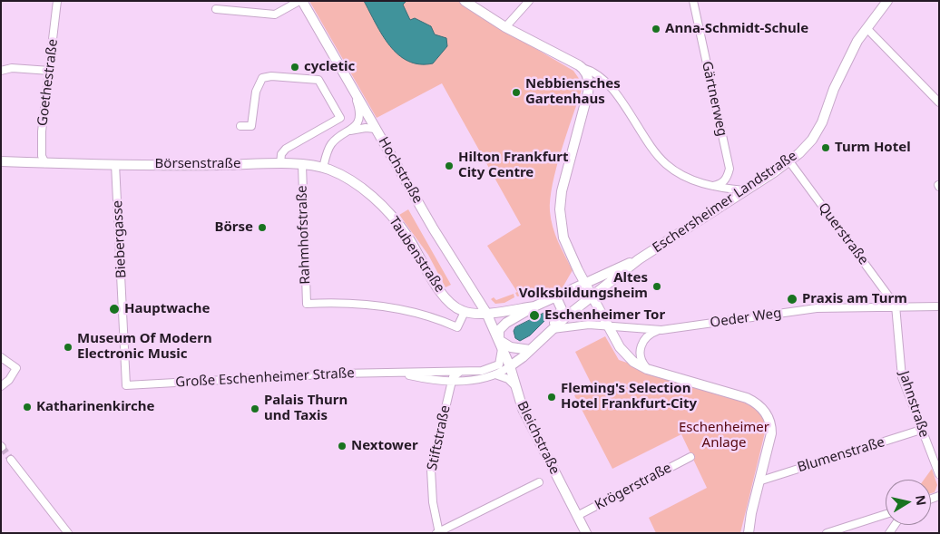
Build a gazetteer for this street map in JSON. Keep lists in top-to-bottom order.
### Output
{
  "streets": {
    "main road": [
      "Börsenstraße",
      "Hochstraße",
      "Eschersheimer Landstraße",
      "Taubenstraße",
      "Große Eschenheimer Straße",
      "Bleichstraße"
    ],
    "street": [
      "Goethestraße",
      "Gärtnerweg",
      "Querstraße",
      "Rahmhofstraße",
      "Biebergasse",
      "Oeder Weg",
      "Jahnstraße",
      "Stiftstraße",
      "Blumenstraße",
      "Krögerstraße"
    ]
  },
  "crossings": [
    ["Goethestraße", "Börsenstraße"],
    ["Börsenstraße", "Rahmhofstraße"],
    ["Börsenstraße", "Biebergasse"],
    ["Börsenstraße", "Taubenstraße"],
    ["Hochstraße", "Große Eschenheimer Straße"],
    ["Hochstraße", "Bleichstraße"],
    ["Eschersheimer Landstraße", "Querstraße"],
    ["Querstraße", "Oeder Weg"],
    ["Querstraße", "Jahnstraße"],
    ["Rahmhofstraße", "Taubenstraße"],
    ["Biebergasse", "Große Eschenheimer Straße"],
    ["Oeder Weg", "Jahnstraße"],
    ["Große Eschenheimer Straße", "Stiftstraße"],
    ["Große Eschenheimer Straße", "Bleichstraße"],
    ["Jahnstraße", "Blumenstraße"],
    ["Bleichstraße", "Krögerstraße"]
  ],
  "parks": ["Eschenheimer Anlage"],
  "places": [
    "Anna-Schmidt-Schule",
    "cycletic",
    "Nebbiensches Gartenhaus",
    "Turm Hotel",
    "Hilton Frankfurt City Centre",
    "Börse",
    "Altes Volksbildungsheim",
    "Praxis am Turm",
    "Hauptwache",
    "Eschenheimer Tor",
    "Museum Of Modern Electronic Music",
    "Fleming's Selection Hotel Frankfurt-City",
    "Katharinenkirche",
    "Palais Thurn und Taxis",
    "Nextower"
  ],
  "north": "right"
}
